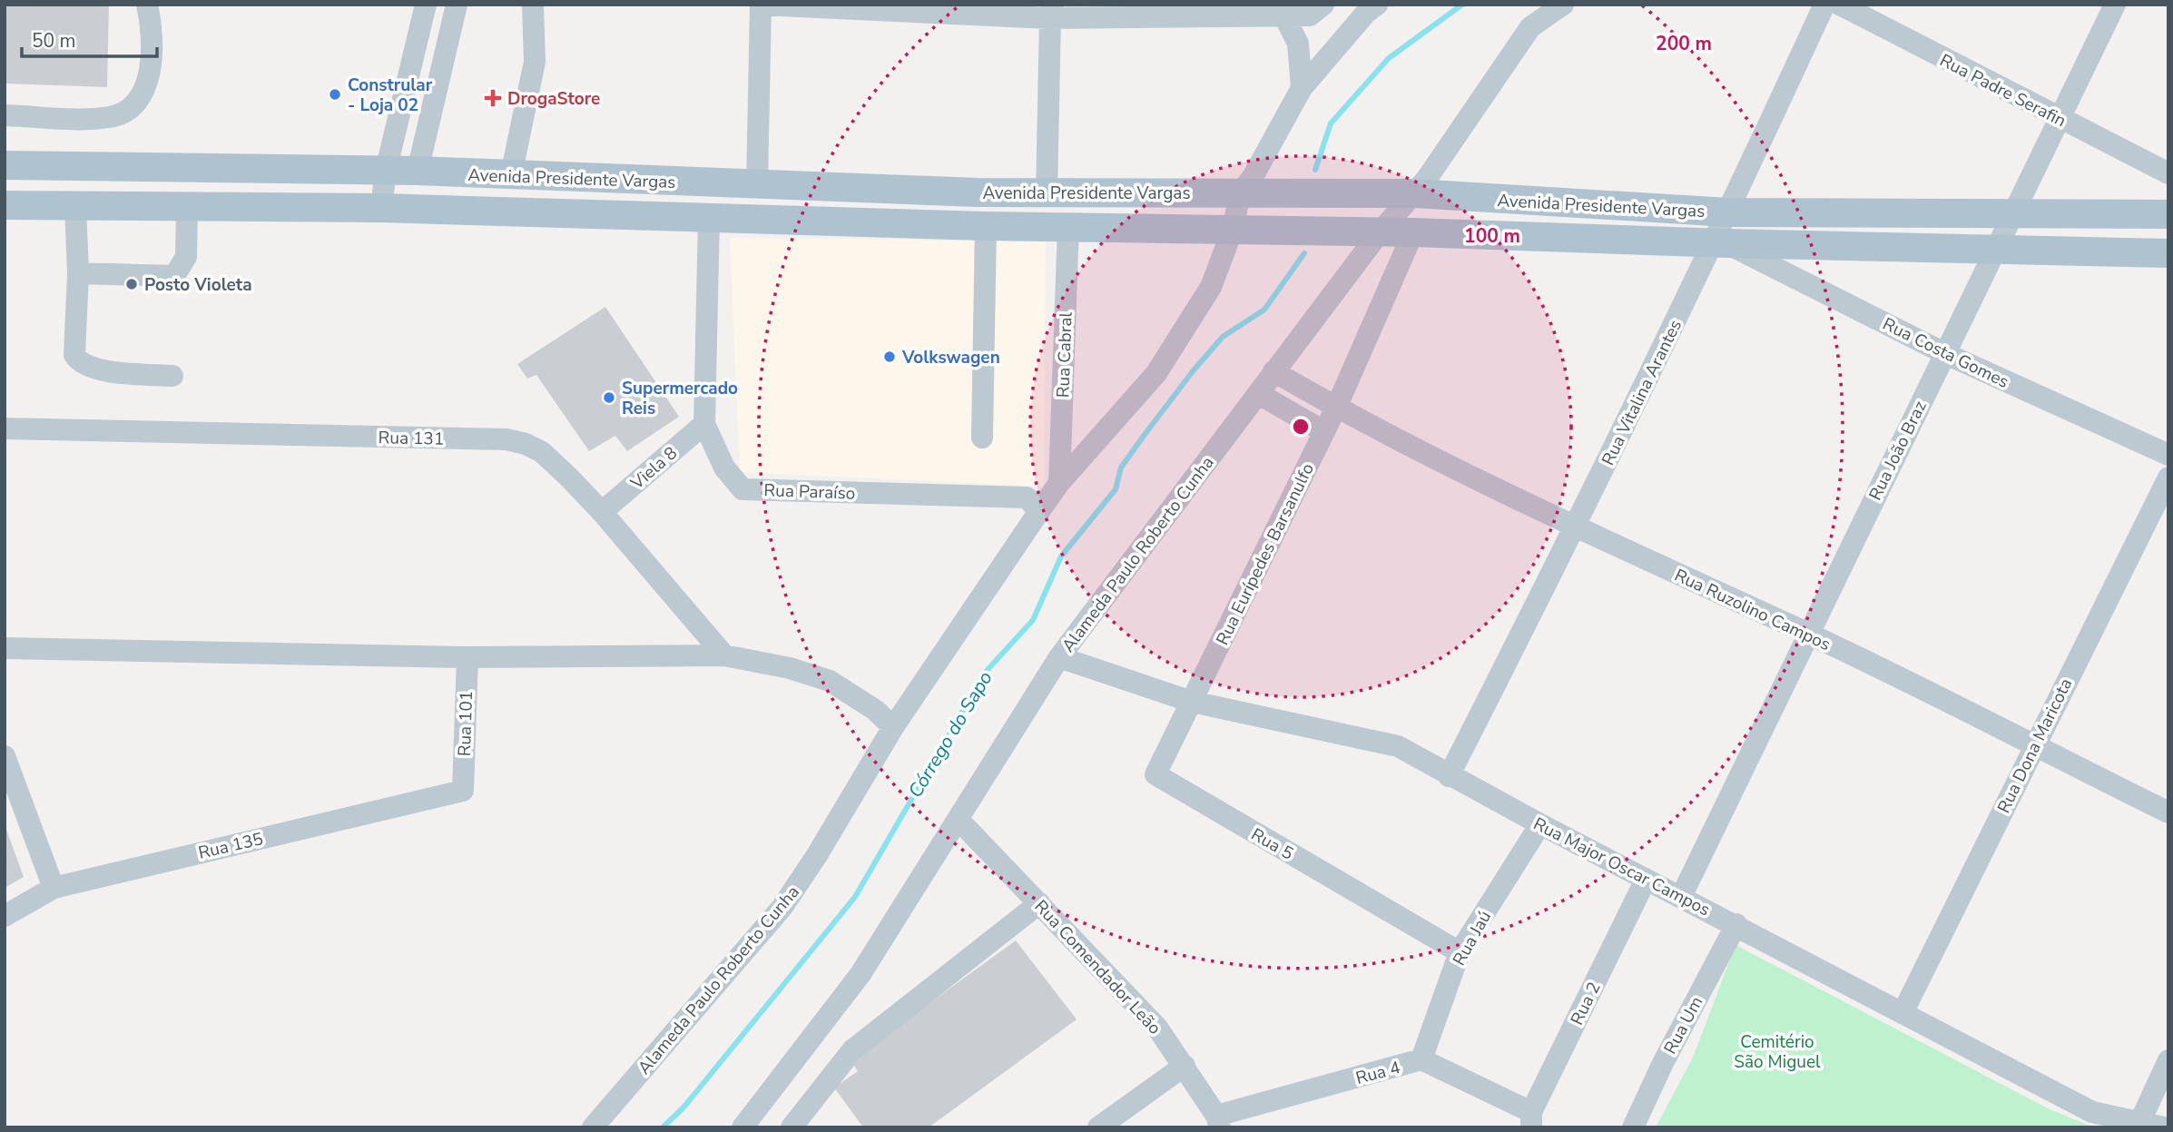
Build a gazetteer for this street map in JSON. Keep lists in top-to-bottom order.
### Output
{
  "streets": {
    "main road": ["Avenida Presidente Vargas"],
    "street": [
      "Rua Padre Serafin",
      "Rua Costa Gomes",
      "Rua Cabral",
      "Rua Vitalina Arantes",
      "Rua 131",
      "Rua João Braz",
      "Viela 8",
      "Rua Paraíso",
      "Alameda Paulo Roberto Cunha",
      "Rua Eurípedes Barsanulfo",
      "Rua Ruzolino Campos",
      "Rua 101",
      "Rua Dona Maricota",
      "Rua 5",
      "Rua 135",
      "Rua Major Oscar Campos",
      "Rua Jaú",
      "Rua Comendador Leão",
      "Rua 2",
      "Rua Um",
      "Rua 4"
    ]
  },
  "crossings": [
    ["Rua Padre Serafin", "Rua João Braz"],
    ["Avenida Presidente Vargas", "Rua Costa Gomes"],
    ["Avenida Presidente Vargas", "Rua Cabral"],
    ["Avenida Presidente Vargas", "Rua Vitalina Arantes"],
    ["Avenida Presidente Vargas", "Rua João Braz"],
    ["Avenida Presidente Vargas", "Rua Paraíso"],
    ["Avenida Presidente Vargas", "Alameda Paulo Roberto Cunha"],
    ["Avenida Presidente Vargas", "Rua Eurípedes Barsanulfo"],
    ["Rua Costa Gomes", "Rua Vitalina Arantes"],
    ["Rua Costa Gomes", "Rua João Braz"],
    ["Rua Cabral", "Alameda Paulo Roberto Cunha"],
    ["Rua Vitalina Arantes", "Rua Ruzolino Campos"],
    ["Rua Vitalina Arantes", "Rua Major Oscar Campos"],
    ["Rua 131", "Viela 8"],
    ["Rua João Braz", "Rua Ruzolino Campos"],
    ["Rua João Braz", "Rua Major Oscar Campos"],
    ["Viela 8", "Rua Paraíso"],
    ["Rua Paraíso", "Alameda Paulo Roberto Cunha"],
    ["Alameda Paulo Roberto Cunha", "Rua Ruzolino Campos"],
    ["Alameda Paulo Roberto Cunha", "Rua Major Oscar Campos"],
    ["Alameda Paulo Roberto Cunha", "Rua Comendador Leão"],
    ["Rua Eurípedes Barsanulfo", "Rua Ruzolino Campos"],
    ["Rua Eurípedes Barsanulfo", "Rua 5"],
    ["Rua Eurípedes Barsanulfo", "Rua Major Oscar Campos"],
    ["Rua Ruzolino Campos", "Rua Dona Maricota"],
    ["Rua 101", "Rua 135"],
    ["Rua Dona Maricota", "Rua Major Oscar Campos"],
    ["Rua 5", "Rua Major Oscar Campos"],
    ["Rua 5", "Rua Jaú"],
    ["Rua Major Oscar Campos", "Rua Jaú"],
    ["Rua Major Oscar Campos", "Rua 2"],
    ["Rua Major Oscar Campos", "Rua Um"],
    ["Rua Jaú", "Rua 4"],
    ["Rua Comendador Leão", "Rua 4"],
    ["Rua 2", "Rua 4"]
  ],
  "water": ["Córrego do Sapo"],
  "parks": ["Cemitério São Miguel"],
  "places": {
    "other": [
      "Constrular - Loja 02",
      "Posto Violeta",
      "Volkswagen",
      "Supermercado Reis"
    ],
    "health": ["DrogaStore"]
  },
  "scale_bar": "50 m",
  "rings": ["200 m", "100 m"]
}
